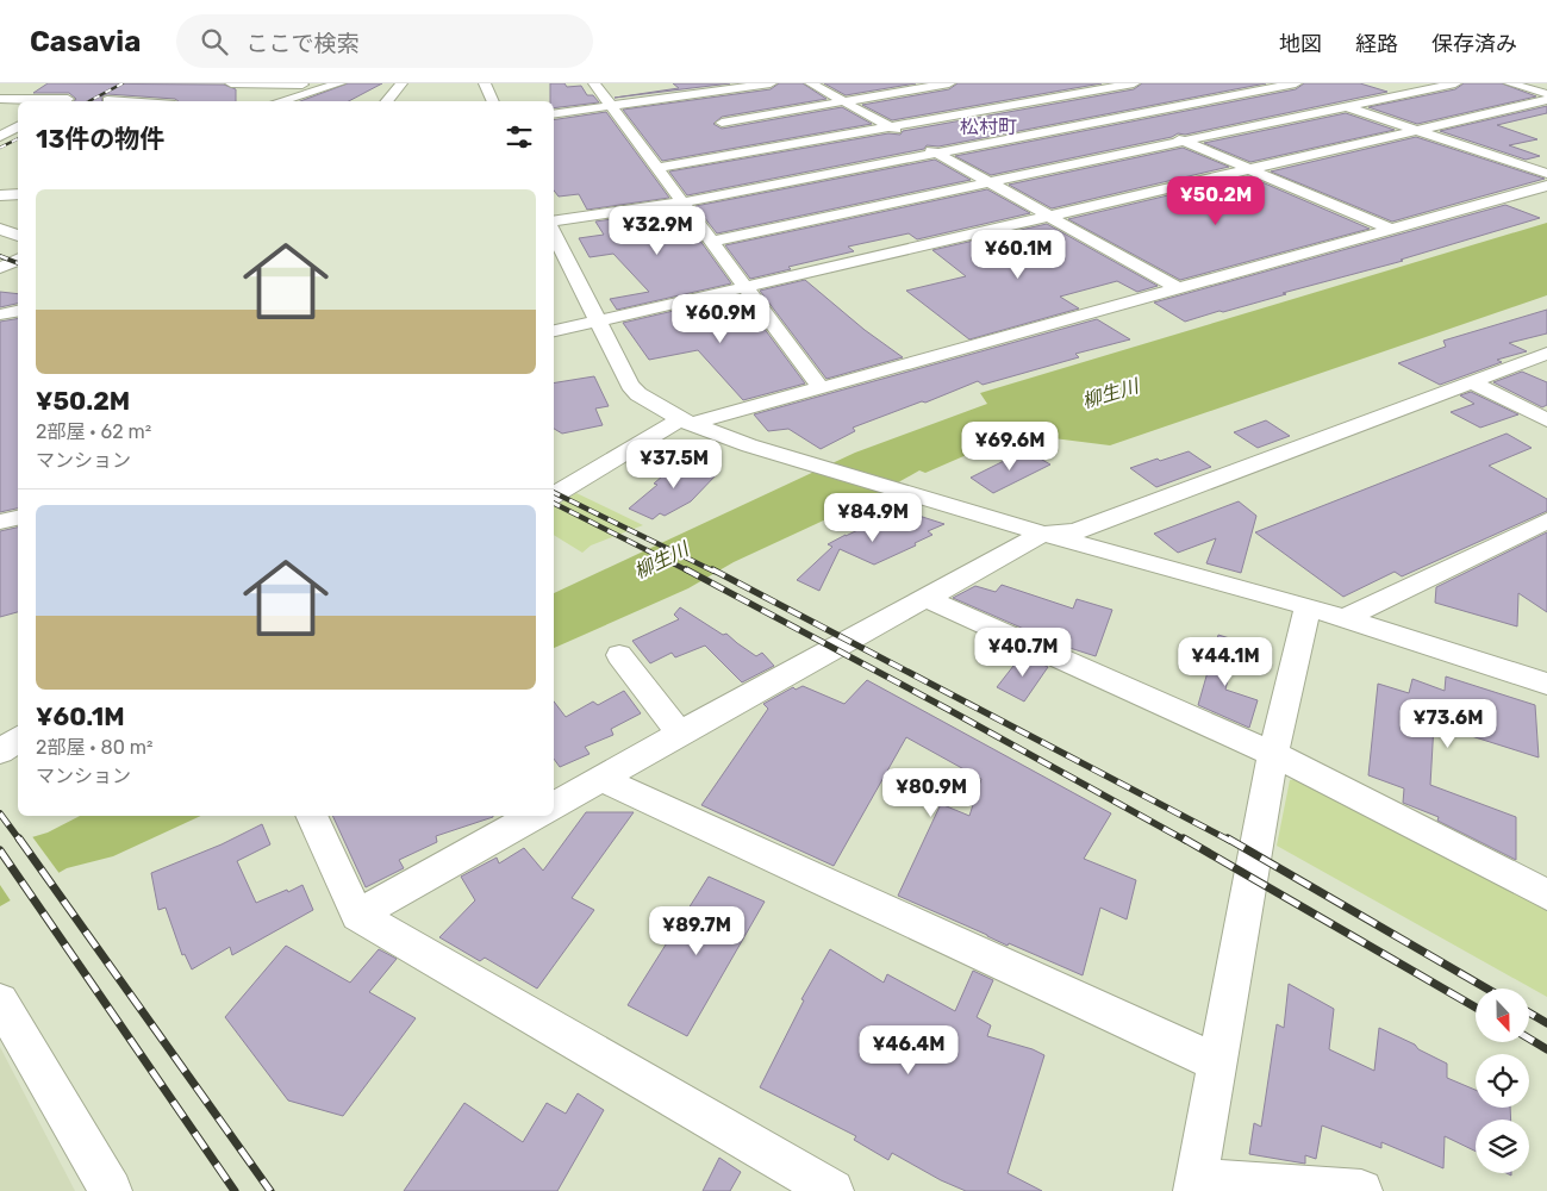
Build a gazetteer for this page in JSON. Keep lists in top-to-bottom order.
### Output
{
  "districts": ["松村町"],
  "water": ["柳生川"],
  "north": "bottom",
  "page": {
    "header": "Casavia",
    "search": "ここで検索",
    "nav": ["地図", "経路", "保存済み"],
    "heading": "13件の物件",
    "list": [
      {
        "name": "¥50.2M",
        "note": "2部屋 · 62 m² · マンション"
      },
      {
        "name": "¥60.1M",
        "note": "2部屋 · 80 m² · マンション"
      }
    ],
    "price": [
      "¥50.2M",
      "¥32.9M",
      "¥60.1M",
      "¥60.9M",
      "¥69.6M",
      "¥37.5M",
      "¥84.9M",
      "¥40.7M",
      "¥44.1M",
      "¥73.6M",
      "¥80.9M",
      "¥89.7M",
      "¥46.4M"
    ]
  }
}
